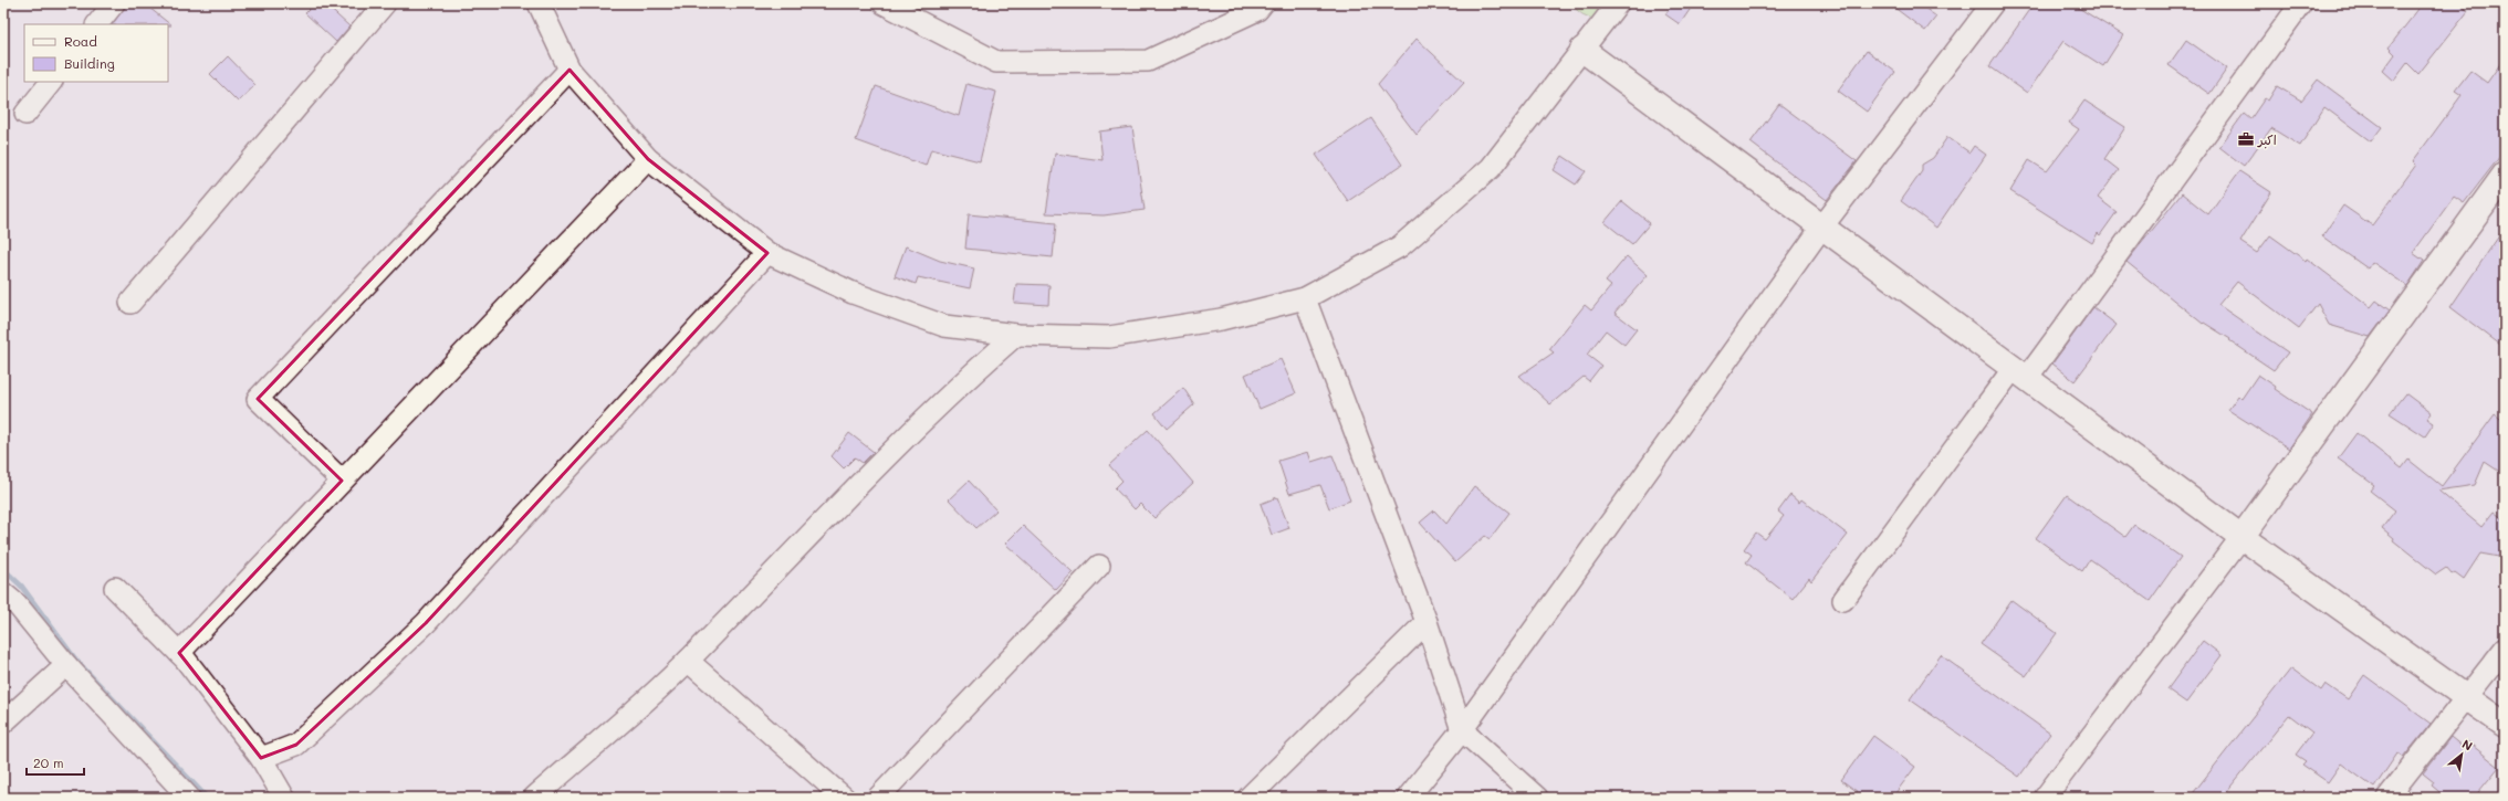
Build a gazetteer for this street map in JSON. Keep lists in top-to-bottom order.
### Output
{
  "places": {
    "office": ["اکبر"]
  },
  "legend": ["Road", "Building"],
  "scale_bar": "20 m",
  "north": "top right"
}
